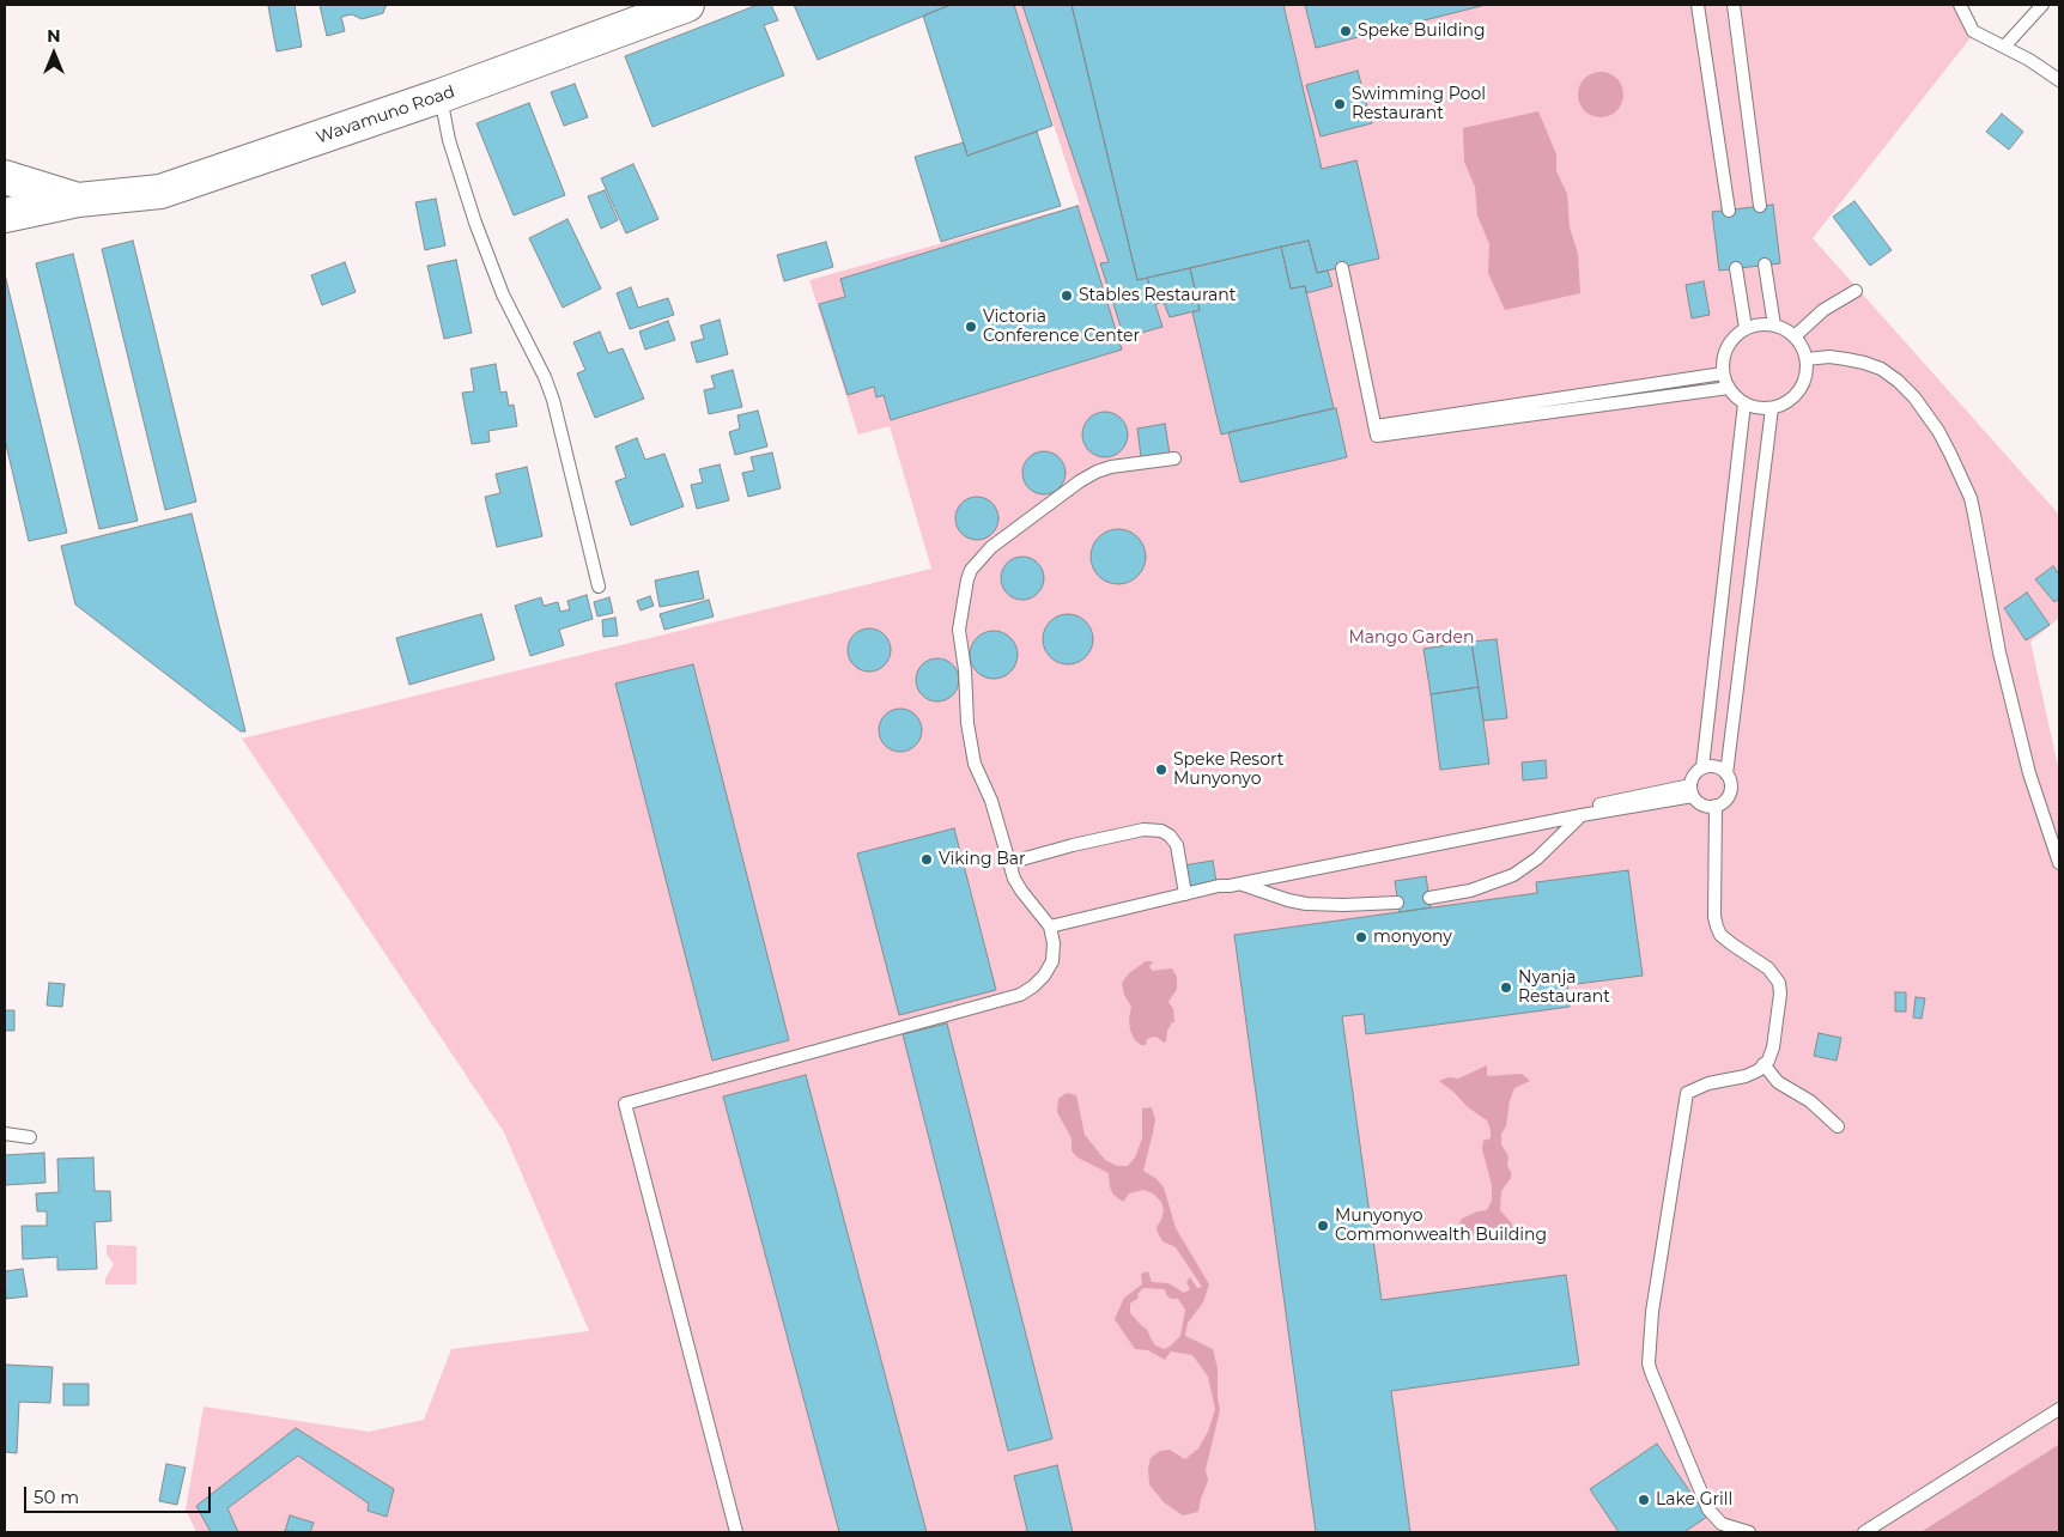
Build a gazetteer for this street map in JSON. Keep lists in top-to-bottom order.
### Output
{
  "streets": {
    "main road": ["Wavamuno Road"]
  },
  "parks": ["Mango Garden"],
  "places": [
    "Speke Building",
    "Swimming Pool Restaurant",
    "Stables Restaurant",
    "Victoria Conference Center",
    "Speke Resort Munyonyo",
    "Viking Bar",
    "monyony",
    "Nyanja Restaurant",
    "Munyonyo Commonwealth Building",
    "Lake Grill"
  ],
  "scale_bar": "50 m",
  "north": "top"
}
